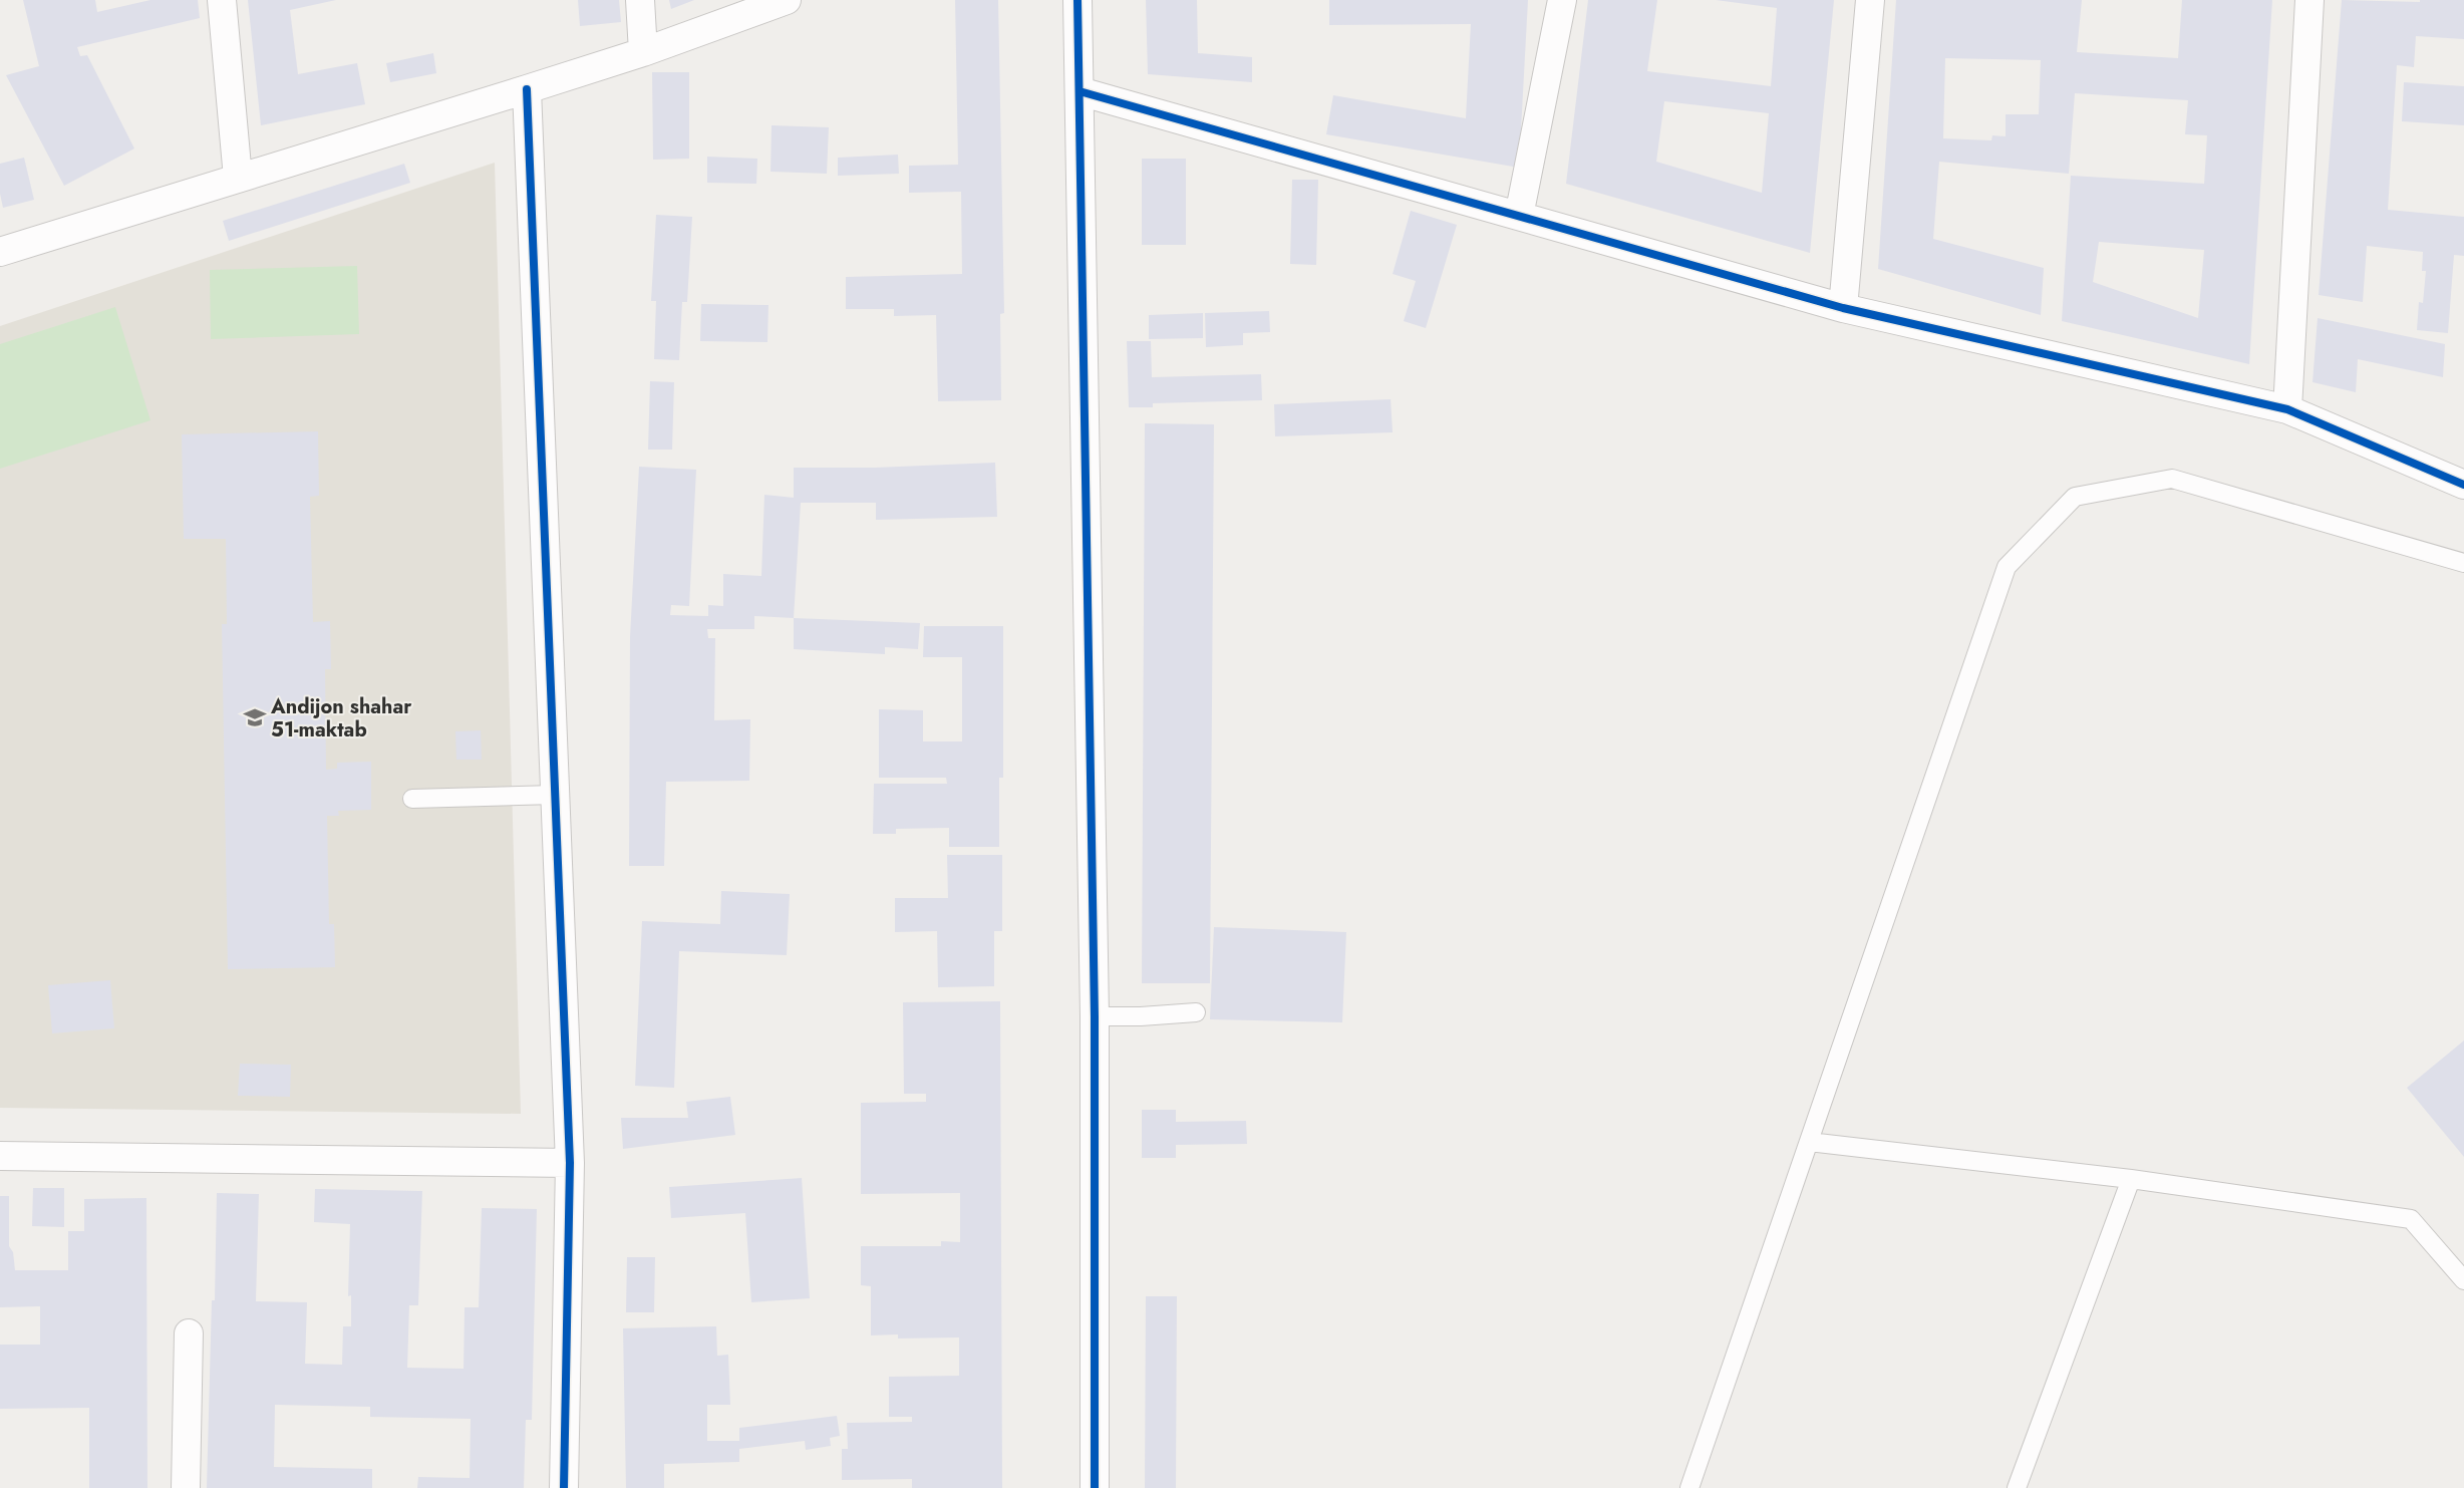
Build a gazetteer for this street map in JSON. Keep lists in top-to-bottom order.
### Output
{
  "places": {
    "school or university": ["Andijon shahar 51-maktab"]
  }
}
